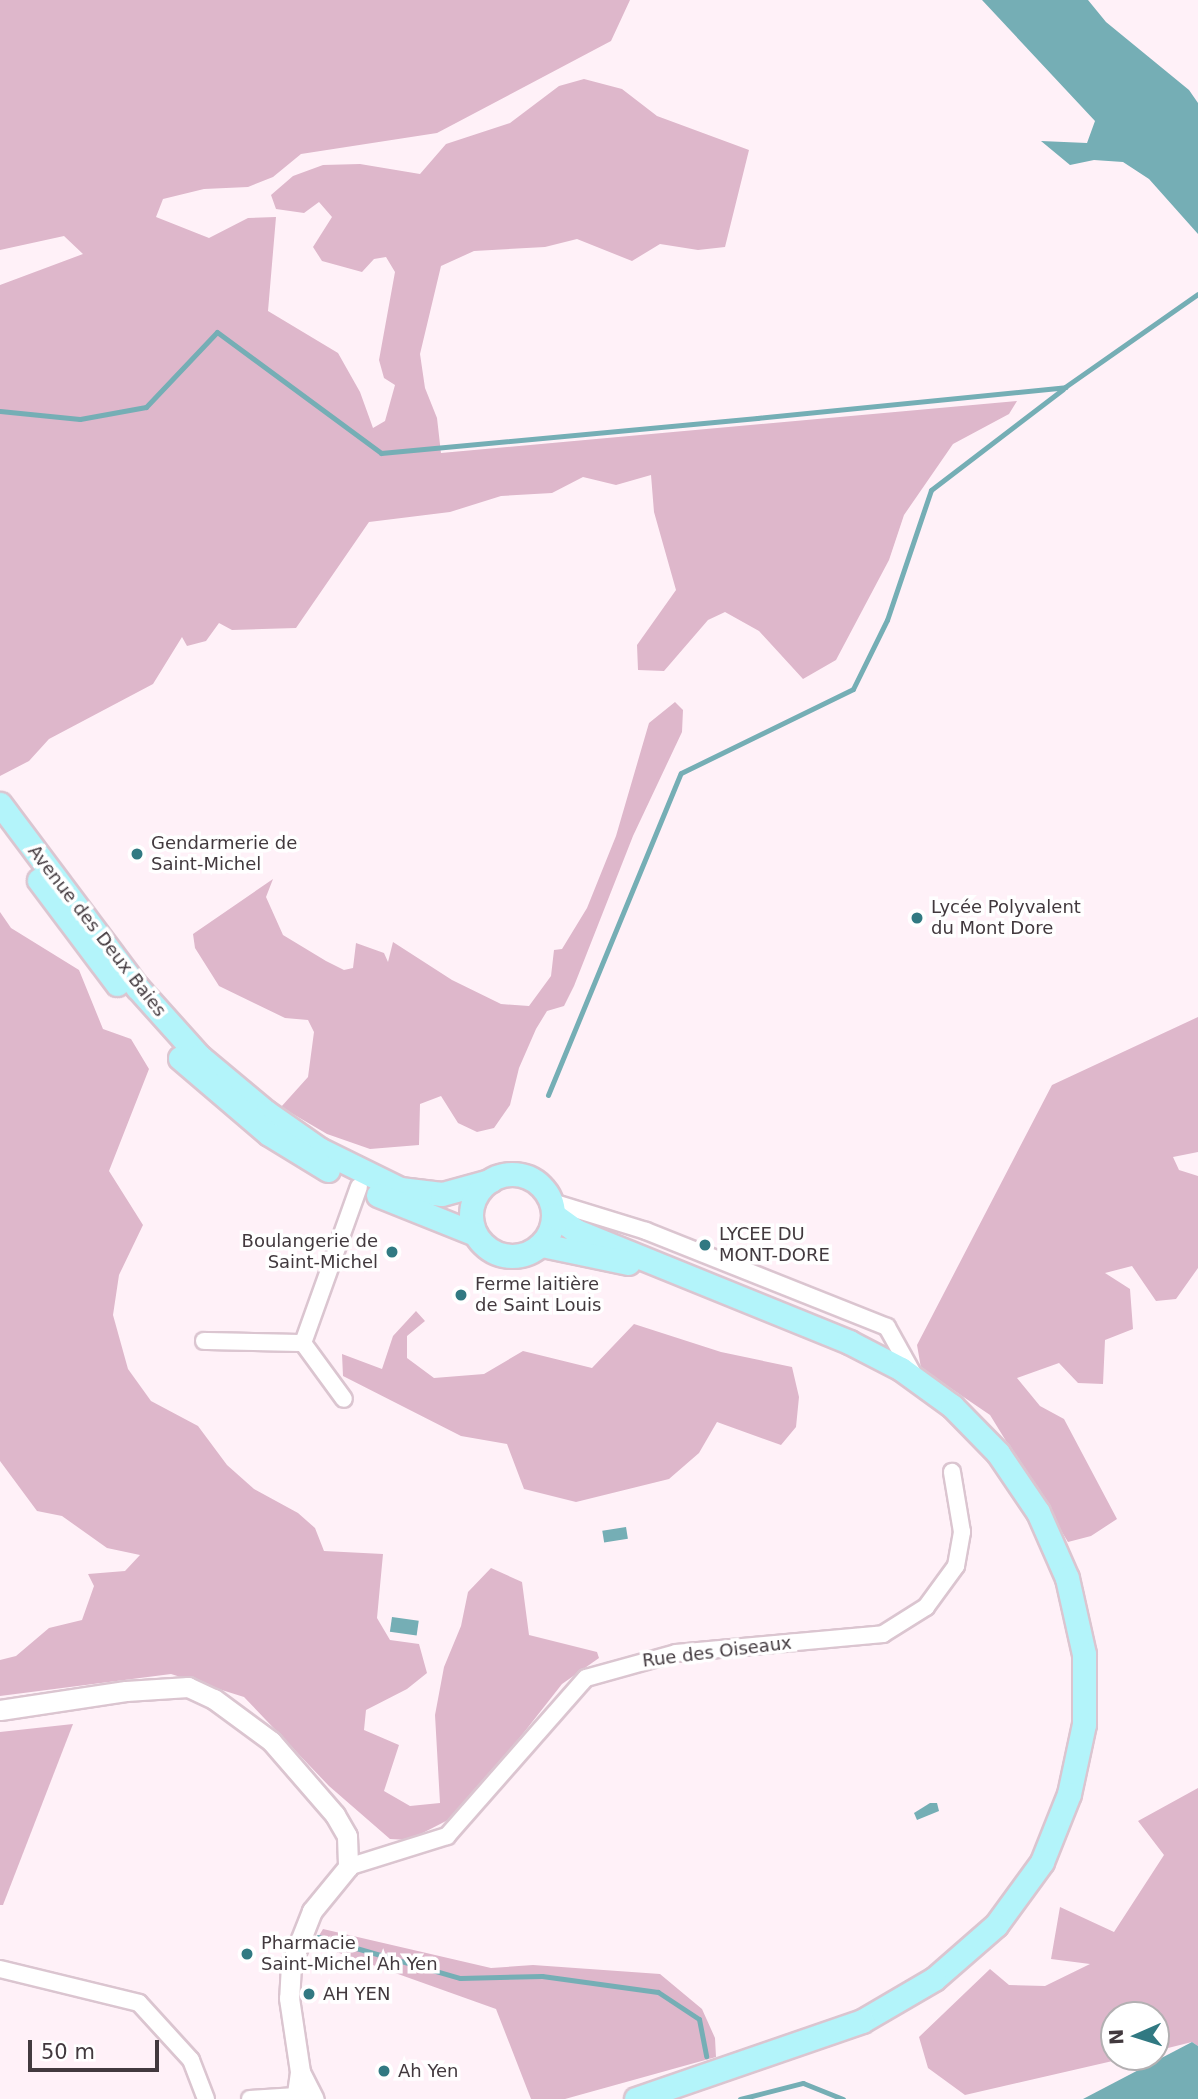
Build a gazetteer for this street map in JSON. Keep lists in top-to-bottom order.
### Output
{
  "streets": {
    "main road": ["Avenue des Deux Baies"],
    "street": ["Rue des Oiseaux"]
  },
  "places": [
    "Gendarmerie de Saint-Michel",
    "Lycée Polyvalent du Mont Dore",
    "LYCEE DU MONT-DORE",
    "Boulangerie de Saint-Michel",
    "Ferme laitière de Saint Louis",
    "Pharmacie Saint-Michel Ah Yen",
    "AH YEN",
    "Ah Yen"
  ],
  "scale_bar": "50 m",
  "north": "left"
}
